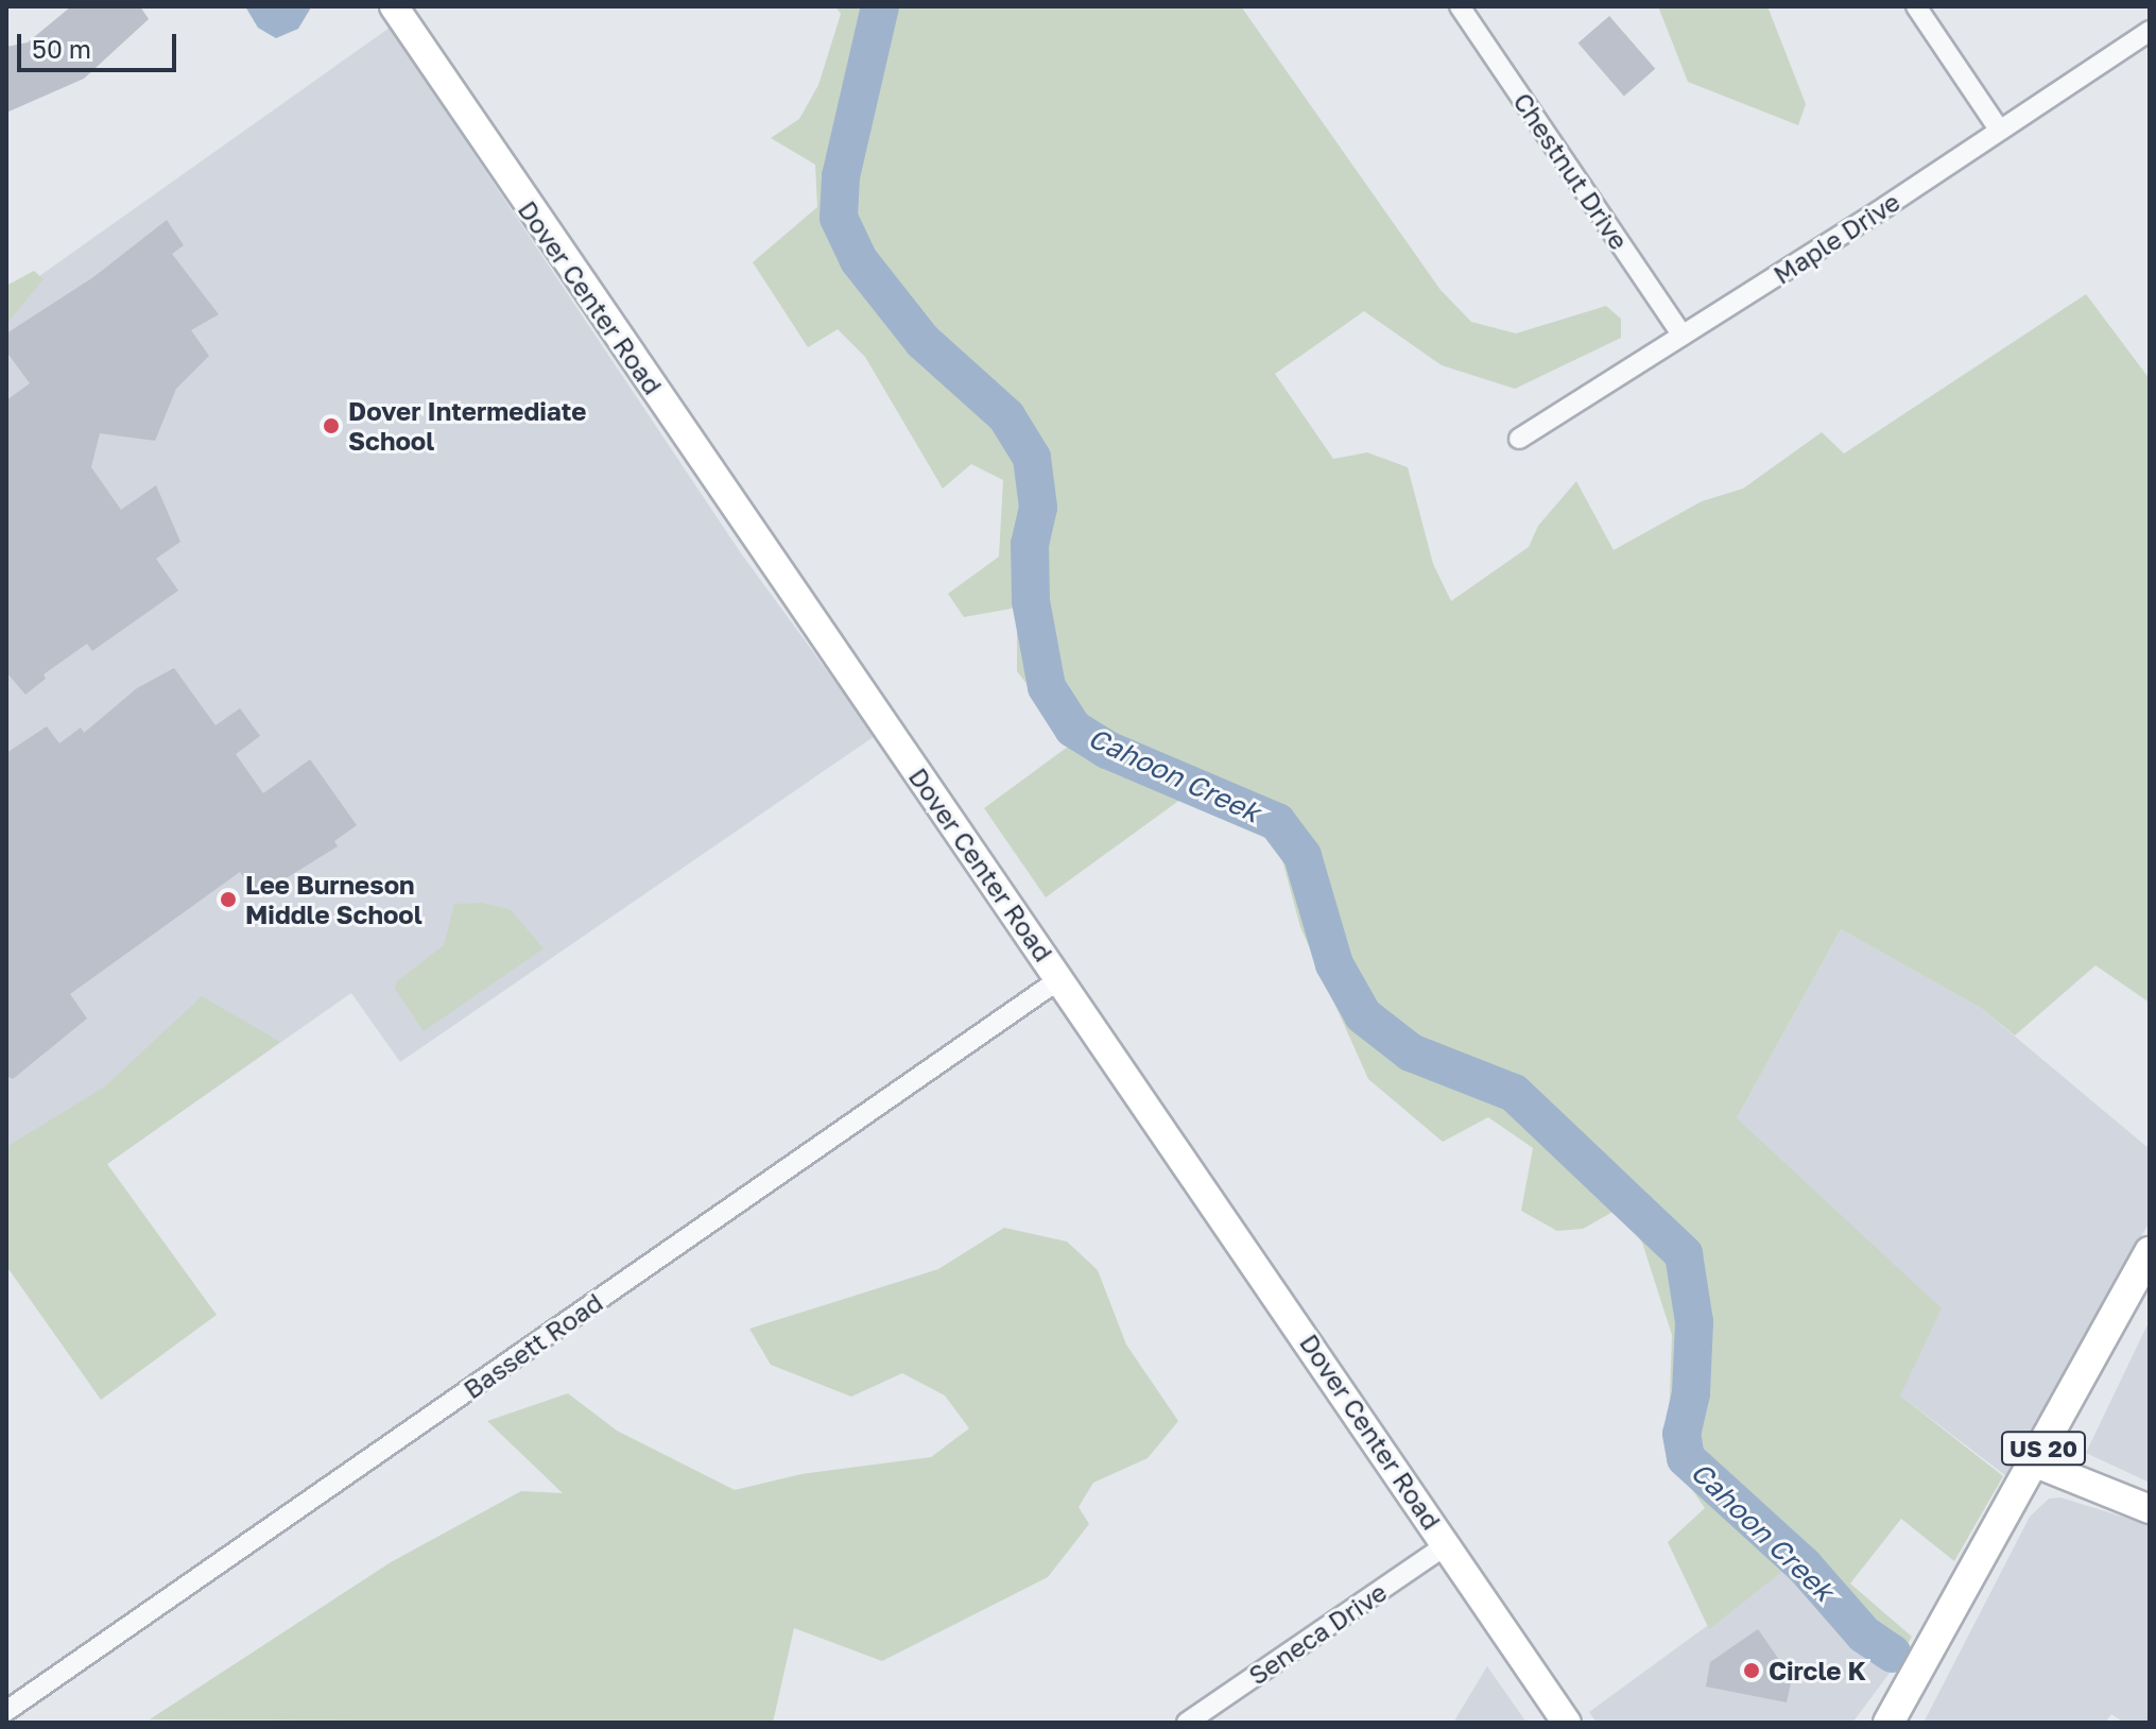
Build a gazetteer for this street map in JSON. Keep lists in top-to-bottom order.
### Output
{
  "streets": {
    "main road": ["US 20"],
    "street": [
      "Chestnut Drive",
      "Maple Drive",
      "Dover Center Road",
      "Bassett Road",
      "Seneca Drive"
    ]
  },
  "crossings": [
    ["Chestnut Drive", "Maple Drive"],
    ["Dover Center Road", "Bassett Road"],
    ["Dover Center Road", "Seneca Drive"]
  ],
  "water": ["Cahoon Creek"],
  "places": ["Dover Intermediate School", "Lee Burneson Middle School", "Circle K"],
  "scale_bar": "50 m"
}
